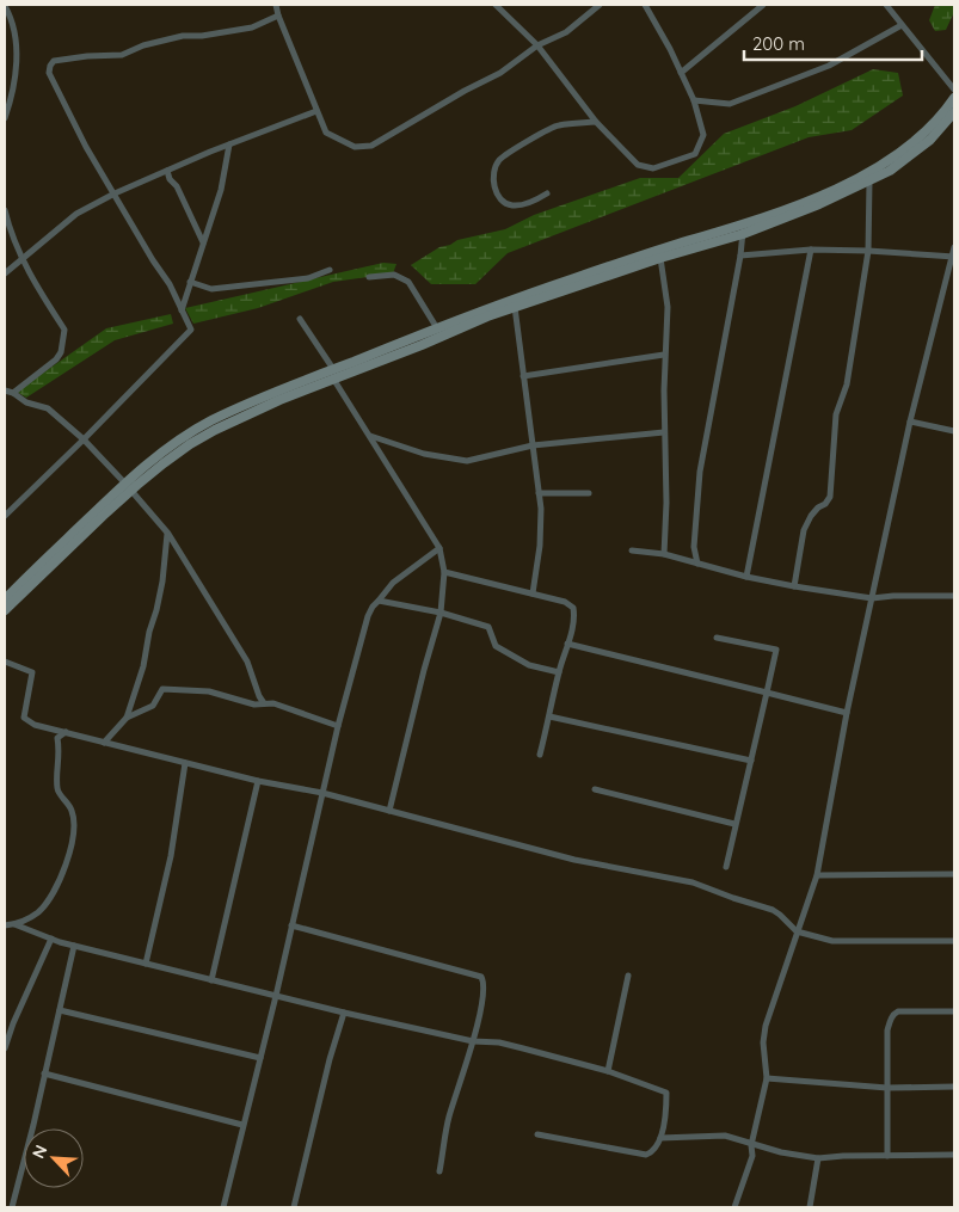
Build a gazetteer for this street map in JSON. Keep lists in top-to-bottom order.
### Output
{
  "scale_bar": "200 m",
  "north": "top left"
}
